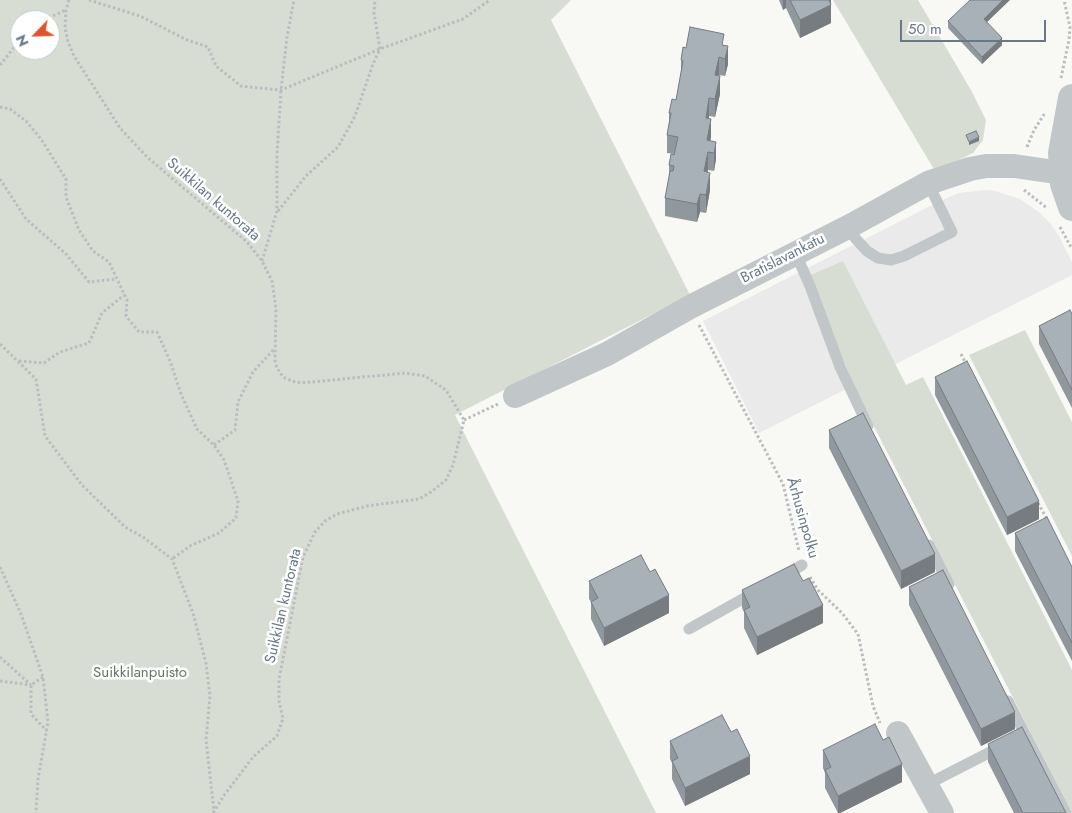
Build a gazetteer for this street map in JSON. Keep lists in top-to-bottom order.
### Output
{
  "streets": {
    "street": ["Bratislavankatu"],
    "path": ["Suikkilan kuntorata", "Århusinpolku"]
  },
  "crossings": [
    ["Bratislavankatu", "Århusinpolku"]
  ],
  "parks": ["Suikkilanpuisto"],
  "scale_bar": "50 m",
  "north": "bottom left"
}
